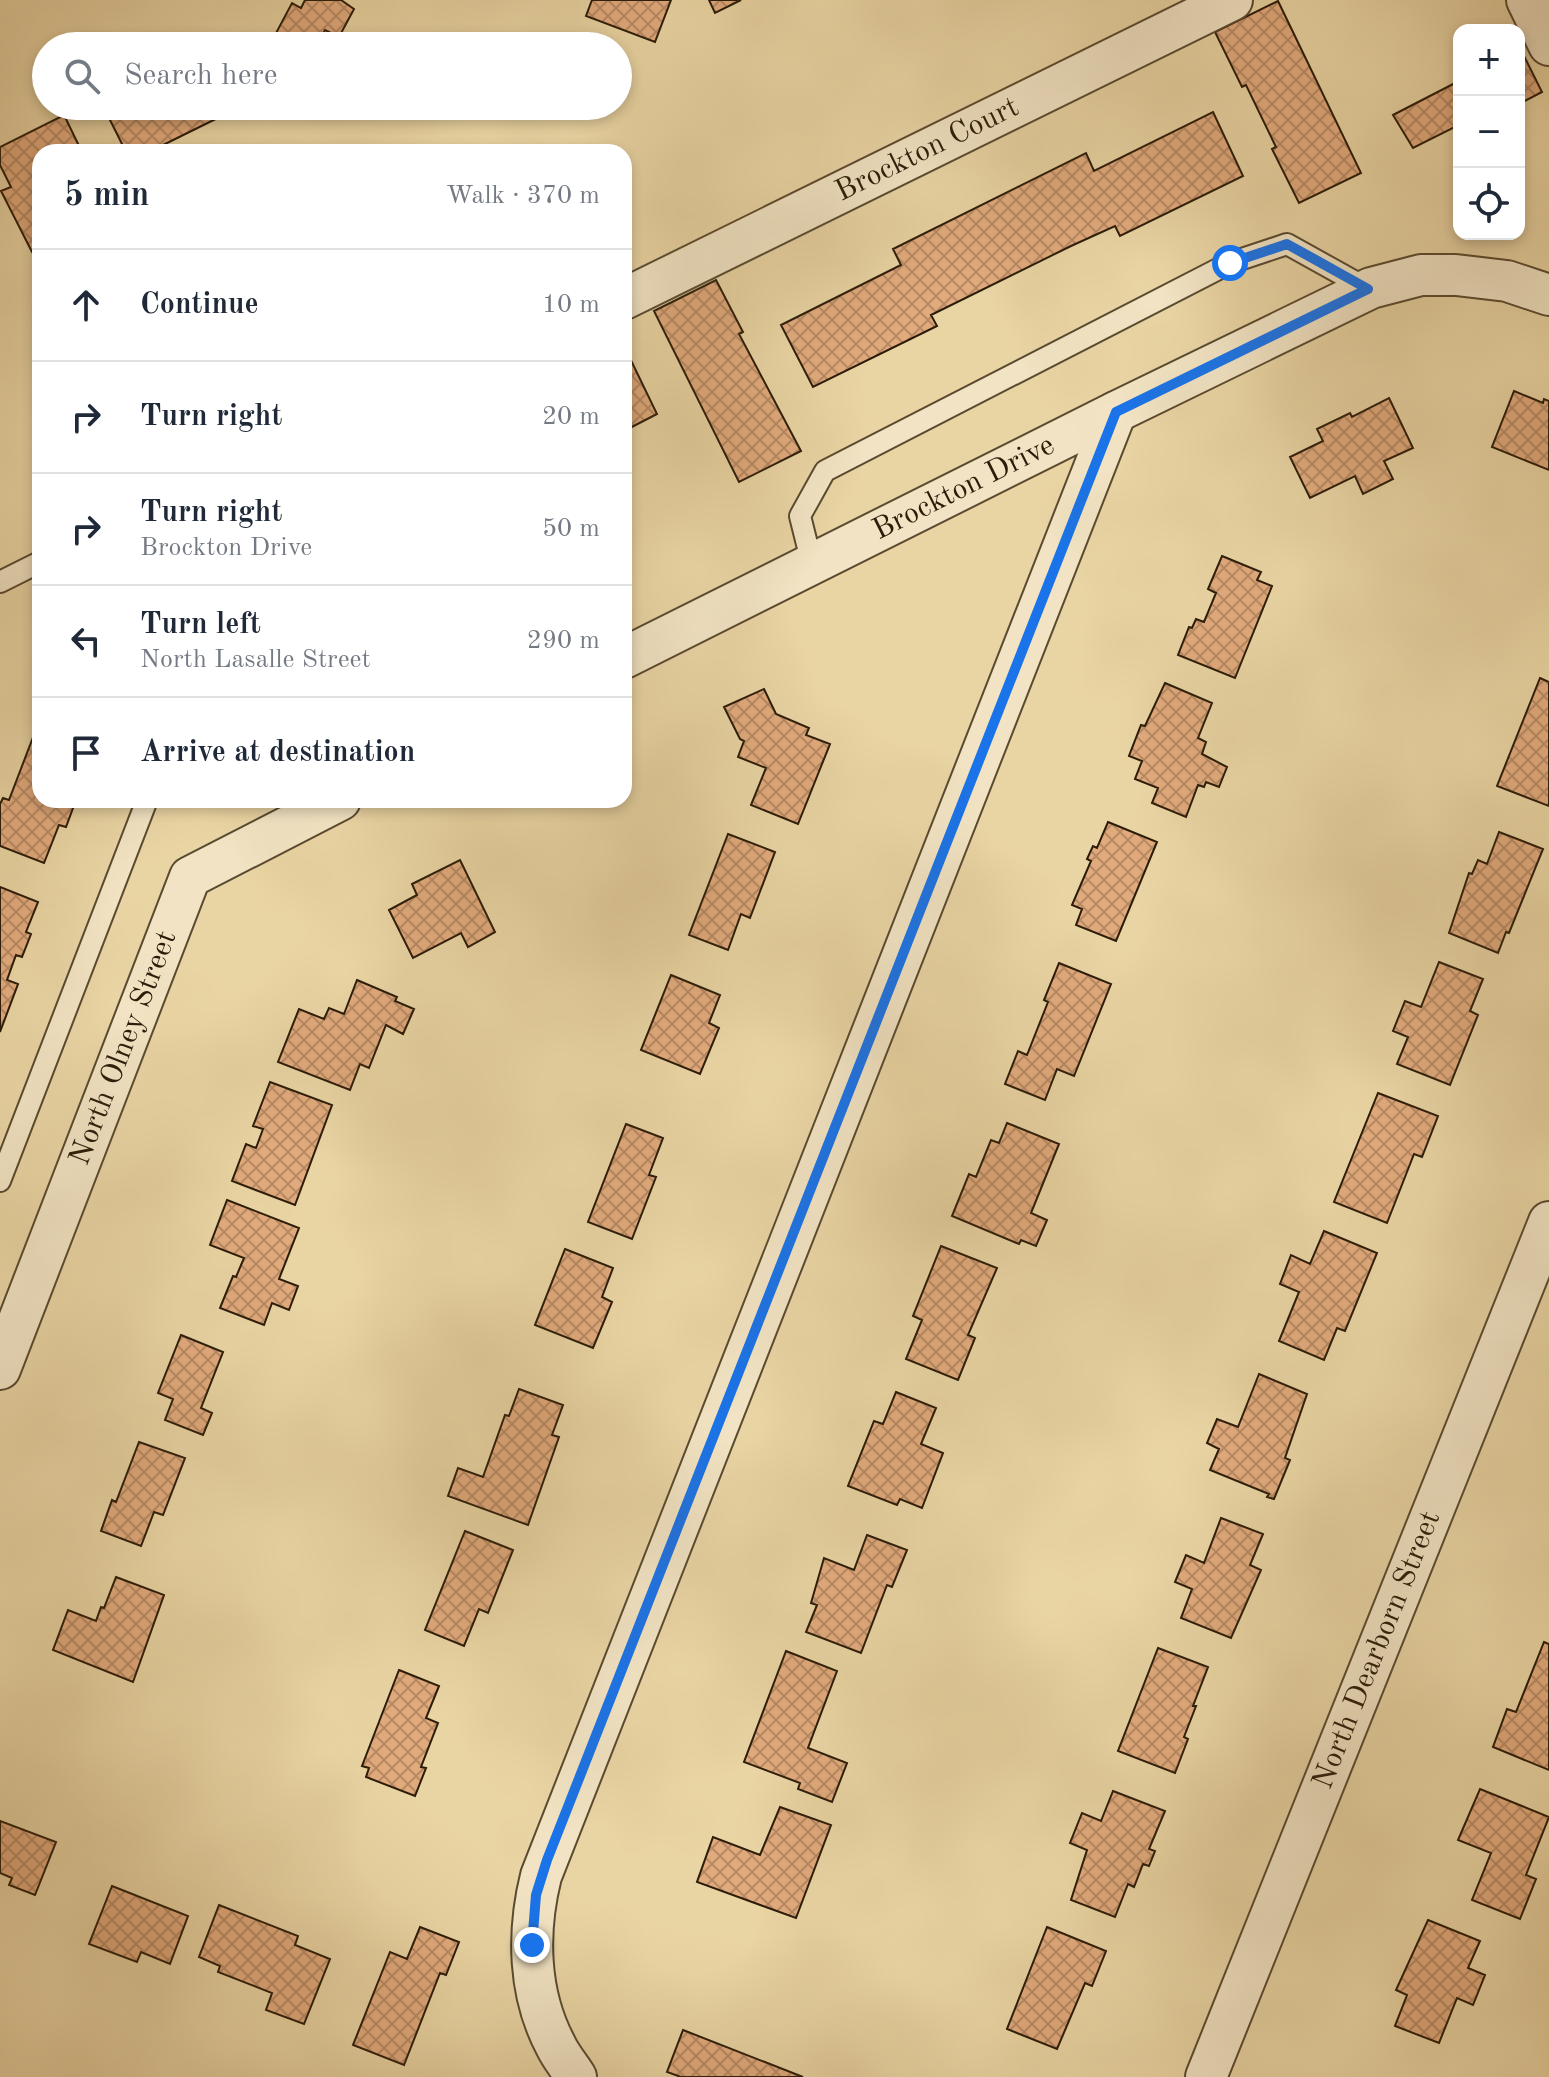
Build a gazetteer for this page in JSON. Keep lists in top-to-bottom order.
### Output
{
  "streets": {
    "street": [
      "Brockton Court",
      "Brockton Drive",
      "North Olney Street",
      "North Dearborn Street"
    ]
  },
  "page": {
    "map_buttons": ["+", "−"],
    "search": "Search here",
    "heading": ["5 min", "Walk · 370 m"],
    "list": [
      ["Continue", "10 m"],
      ["Turn right", "20 m"],
      ["Turn right", "Brockton Drive", "50 m"],
      ["Turn left", "North Lasalle Street", "290 m"],
      "Arrive at destination"
    ]
  }
}
